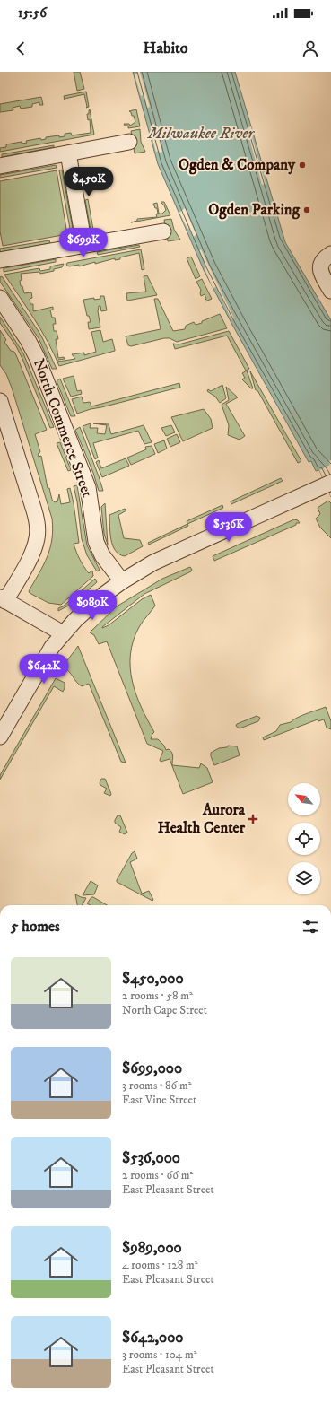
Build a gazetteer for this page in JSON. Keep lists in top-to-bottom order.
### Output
{
  "streets": {
    "street": ["North Commerce Street"]
  },
  "water": ["Milwaukee River"],
  "places": {
    "other": ["Ogden & Company", "Ogden Parking"],
    "health": ["Aurora Health Center"]
  },
  "north": "top left",
  "page": {
    "status": "15:56",
    "header": "Habito",
    "price": [
      "$450K",
      "$699K",
      "$536K",
      "$989K",
      "$642K"
    ],
    "heading": "5 homes",
    "list": [
      {
        "name": "$450,000",
        "note": "2 rooms · 58 m² · North Cape Street"
      },
      {
        "name": "$699,000",
        "note": "3 rooms · 86 m² · East Vine Street"
      },
      {
        "name": "$536,000",
        "note": "2 rooms · 66 m² · East Pleasant Street"
      },
      {
        "name": "$989,000",
        "note": "4 rooms · 128 m² · East Pleasant Street"
      },
      {
        "name": "$642,000",
        "note": "3 rooms · 104 m² · East Pleasant Street"
      }
    ]
  }
}
